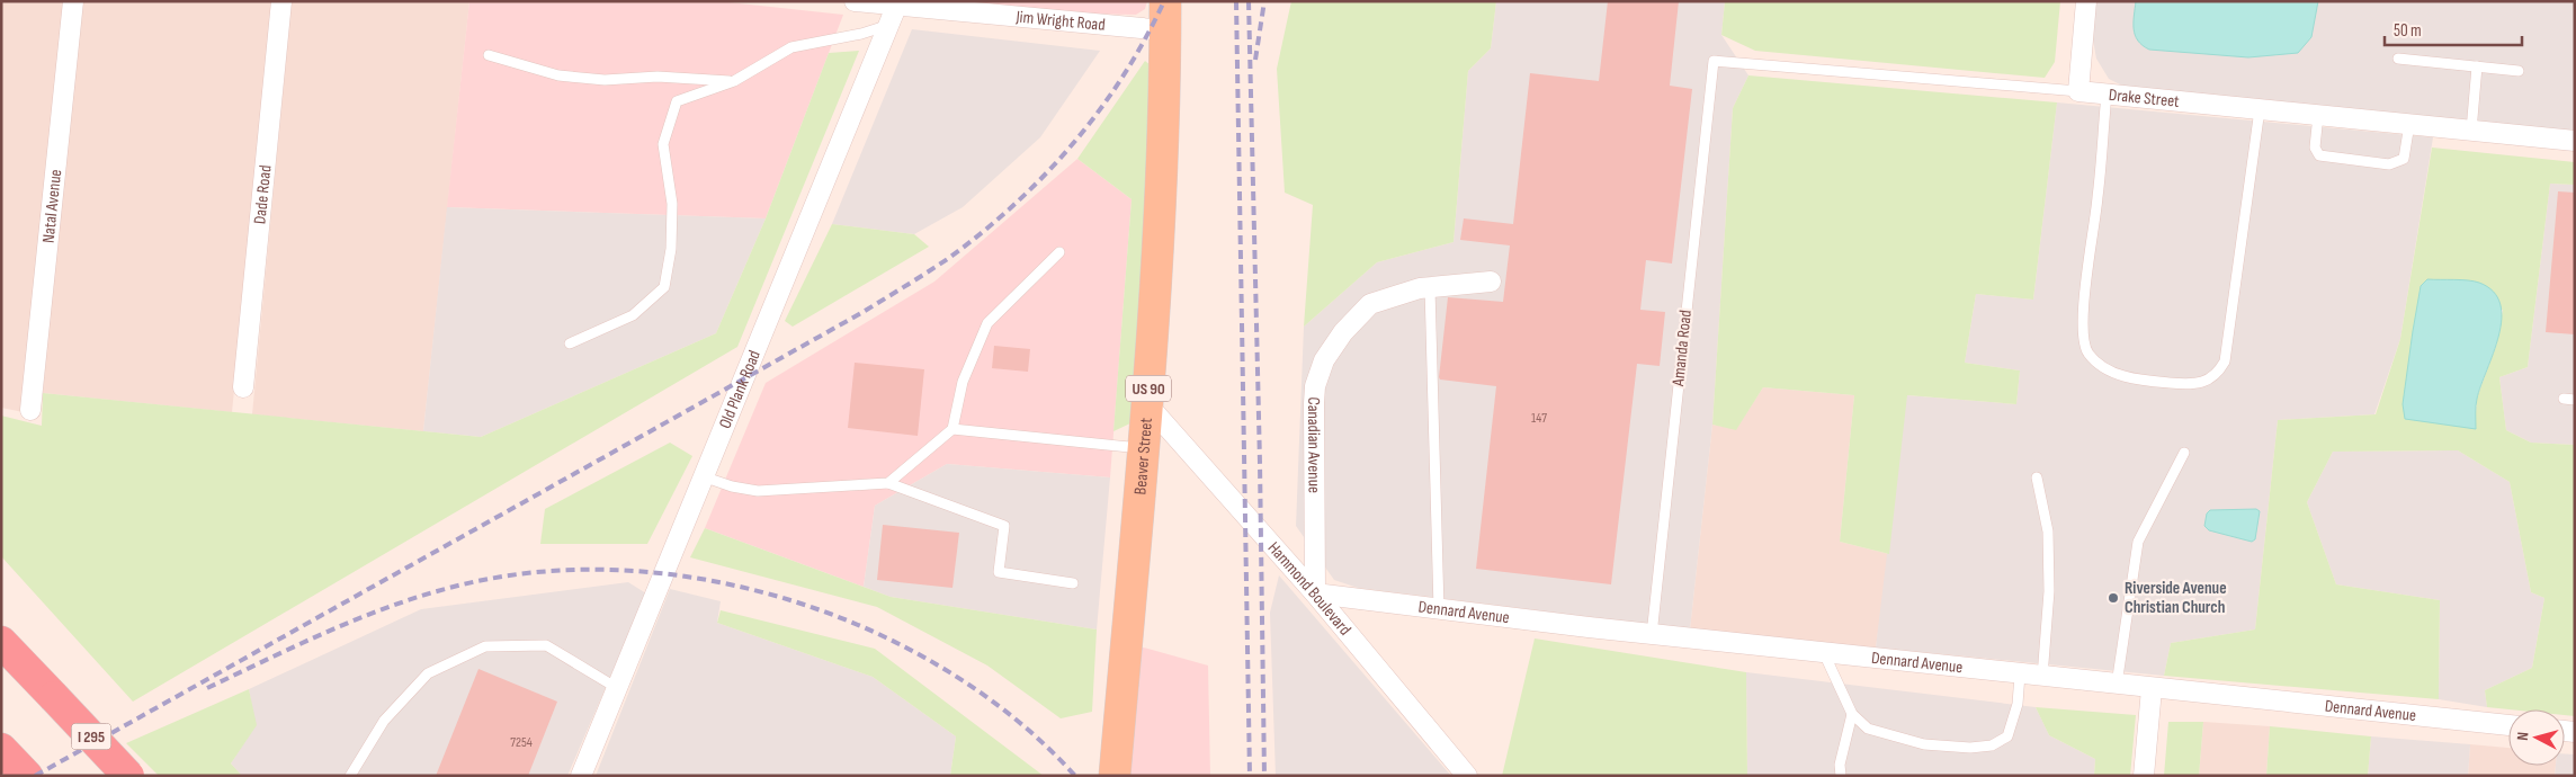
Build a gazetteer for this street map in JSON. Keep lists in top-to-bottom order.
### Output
{
  "streets": {
    "highway": ["I 295"],
    "main road": ["US 90", "Beaver Street"],
    "street": [
      "Jim Wright Road",
      "Drake Street",
      "Dade Road",
      "Natal Avenue",
      "Old Plank Road",
      "Canadian Avenue",
      "Hammond Boulevard",
      "Dennard Avenue"
    ],
    "lane": ["Amanda Road"]
  },
  "crossings": [
    ["Jim Wright Road", "Old Plank Road"],
    ["Jim Wright Road", "Beaver Street"],
    ["Drake Street", "Amanda Road"],
    ["Amanda Road", "Dennard Avenue"],
    ["Canadian Avenue", "Hammond Boulevard"],
    ["Canadian Avenue", "Dennard Avenue"],
    ["Beaver Street", "Hammond Boulevard"],
    ["Hammond Boulevard", "Dennard Avenue"]
  ],
  "places": ["Riverside Avenue Christian Church"],
  "house_numbers": ["147", "7254"],
  "scale_bar": "50 m",
  "north": "left"
}
